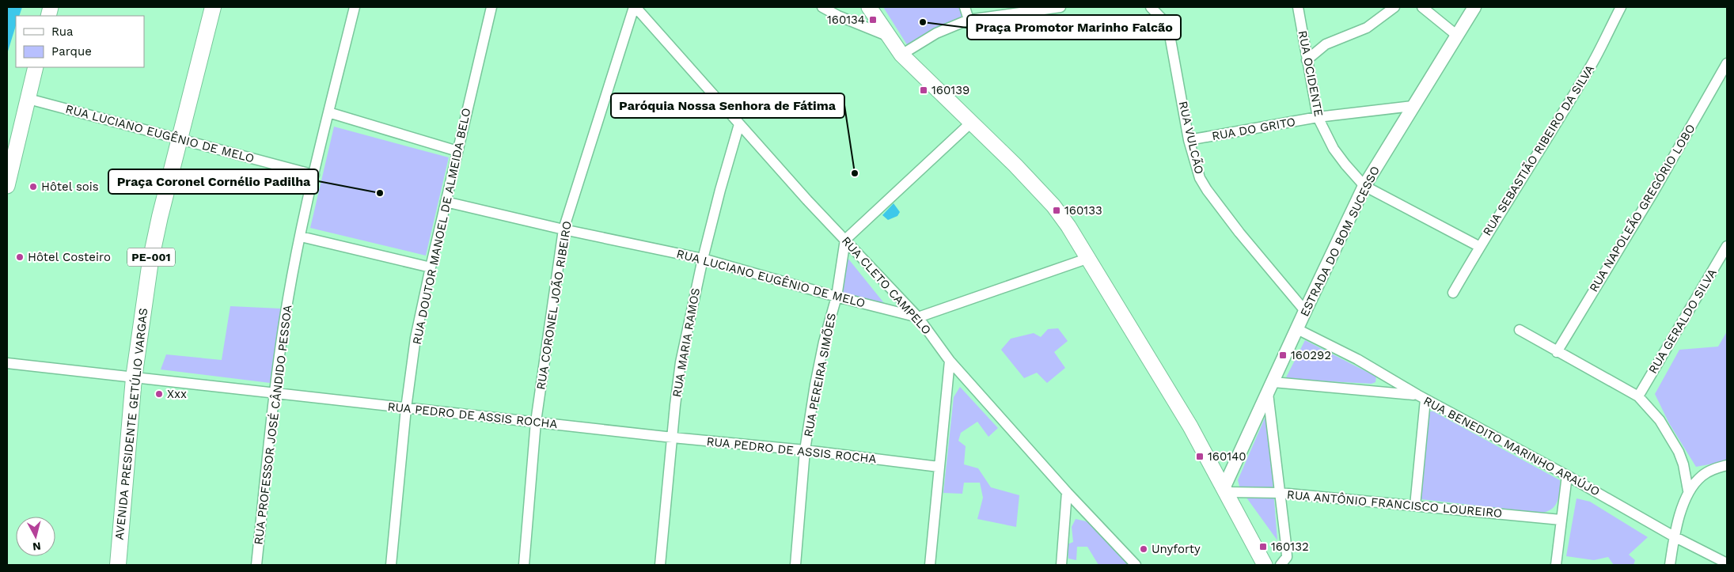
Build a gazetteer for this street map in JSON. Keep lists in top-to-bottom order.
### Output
{
  "streets": {
    "main road": ["PE-001", "AVENIDA PRESIDENTE GETÚLIO VARGAS"],
    "street": [
      "RUA OCIDENTE",
      "RUA DO GRITO",
      "RUA LUCIANO EUGÊNIO DE MELO",
      "RUA VULCÃO",
      "RUA SEBASTIÃO RIBEIRO DA SILVA",
      "RUA NAPOLEÃO GREGÓRIO LOBO",
      "RUA DOUTOR MANOEL DE ALMEIDA BELO",
      "ESTRADA DO BOM SUCESSO",
      "RUA CLETO CAMPELO",
      "RUA CORONEL JOÃO RIBEIRO",
      "RUA GERALDO SILVA",
      "RUA MARIA RAMOS",
      "RUA PEREIRA SIMÕES",
      "RUA PEDRO DE ASSIS ROCHA",
      "RUA PROFESSOR JOSÉ CÂNDIDO PESSOA",
      "RUA BENEDITO MARINHO ARAÚJO",
      "RUA ANTÔNIO FRANCISCO LOUREIRO"
    ]
  },
  "crossings": [
    ["RUA OCIDENTE", "RUA DO GRITO"],
    ["RUA OCIDENTE", "RUA SEBASTIÃO RIBEIRO DA SILVA"],
    ["RUA OCIDENTE", "ESTRADA DO BOM SUCESSO"],
    ["RUA DO GRITO", "RUA VULCÃO"],
    ["RUA DO GRITO", "ESTRADA DO BOM SUCESSO"],
    ["RUA LUCIANO EUGÊNIO DE MELO", "RUA DOUTOR MANOEL DE ALMEIDA BELO"],
    ["RUA LUCIANO EUGÊNIO DE MELO", "RUA CLETO CAMPELO"],
    ["RUA LUCIANO EUGÊNIO DE MELO", "RUA CORONEL JOÃO RIBEIRO"],
    ["RUA LUCIANO EUGÊNIO DE MELO", "RUA MARIA RAMOS"],
    ["RUA LUCIANO EUGÊNIO DE MELO", "RUA PEREIRA SIMÕES"],
    ["RUA LUCIANO EUGÊNIO DE MELO", "AVENIDA PRESIDENTE GETÚLIO VARGAS"],
    ["RUA LUCIANO EUGÊNIO DE MELO", "RUA PROFESSOR JOSÉ CÂNDIDO PESSOA"],
    ["RUA VULCÃO", "ESTRADA DO BOM SUCESSO"],
    ["RUA DOUTOR MANOEL DE ALMEIDA BELO", "RUA PEDRO DE ASSIS ROCHA"],
    ["ESTRADA DO BOM SUCESSO", "RUA BENEDITO MARINHO ARAÚJO"],
    ["ESTRADA DO BOM SUCESSO", "RUA ANTÔNIO FRANCISCO LOUREIRO"],
    ["RUA CLETO CAMPELO", "RUA CORONEL JOÃO RIBEIRO"],
    ["RUA CLETO CAMPELO", "RUA MARIA RAMOS"],
    ["RUA CLETO CAMPELO", "RUA PEREIRA SIMÕES"],
    ["RUA CORONEL JOÃO RIBEIRO", "RUA PEDRO DE ASSIS ROCHA"],
    ["RUA MARIA RAMOS", "RUA PEDRO DE ASSIS ROCHA"],
    ["RUA PEREIRA SIMÕES", "RUA PEDRO DE ASSIS ROCHA"],
    ["RUA PEDRO DE ASSIS ROCHA", "AVENIDA PRESIDENTE GETÚLIO VARGAS"],
    ["RUA PEDRO DE ASSIS ROCHA", "RUA PROFESSOR JOSÉ CÂNDIDO PESSOA"]
  ],
  "places": {
    "transit": [
      "160134",
      "160139",
      "160133",
      "160292",
      "160140",
      "160132"
    ],
    "other": [
      "Praça Promotor Marinho Falcão",
      "Paróquia Nossa Senhora de Fátima",
      "Hôtel sois",
      "Praça Coronel Cornélio Padilha",
      "Hôtel Costeiro",
      "Xxx",
      "Unyforty"
    ]
  },
  "legend": ["Rua", "Parque"],
  "north": "bottom"
}
